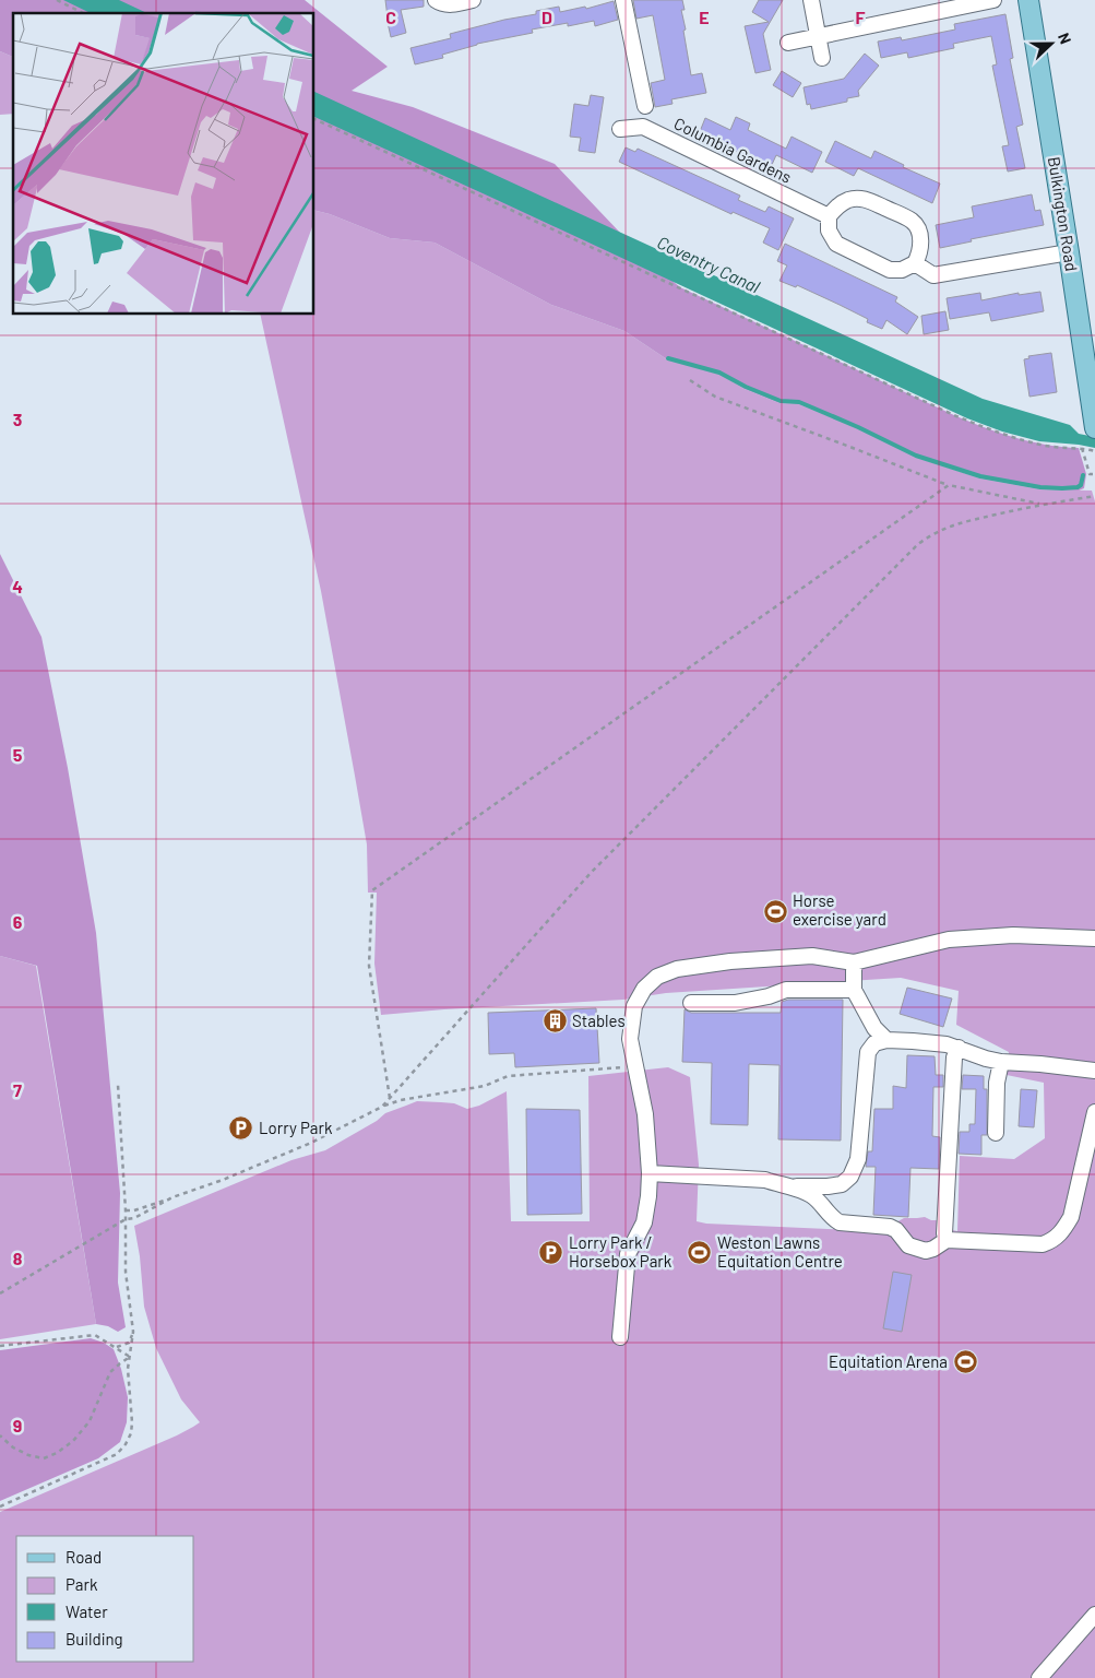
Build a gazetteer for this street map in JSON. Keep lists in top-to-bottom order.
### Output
{
  "streets": {
    "main road": ["Bulkington Road"],
    "street": ["Columbia Gardens"]
  },
  "water": ["Coventry Canal"],
  "places": {
    "sports": ["Horse exercise yard", "Weston Lawns Equitation Centre", "Equitation Arena"],
    "building": ["Stables"],
    "parking": ["Lorry Park", "Lorry Park / Horsebox Park"]
  },
  "legend": [
    "Road",
    "Park",
    "Water",
    "Building"
  ],
  "north": "right",
  "grid": {
    "columns": [
      "C",
      "D",
      "E",
      "F"
    ],
    "rows": [
      "3",
      "4",
      "5",
      "6",
      "7",
      "8",
      "9"
    ]
  }
}
